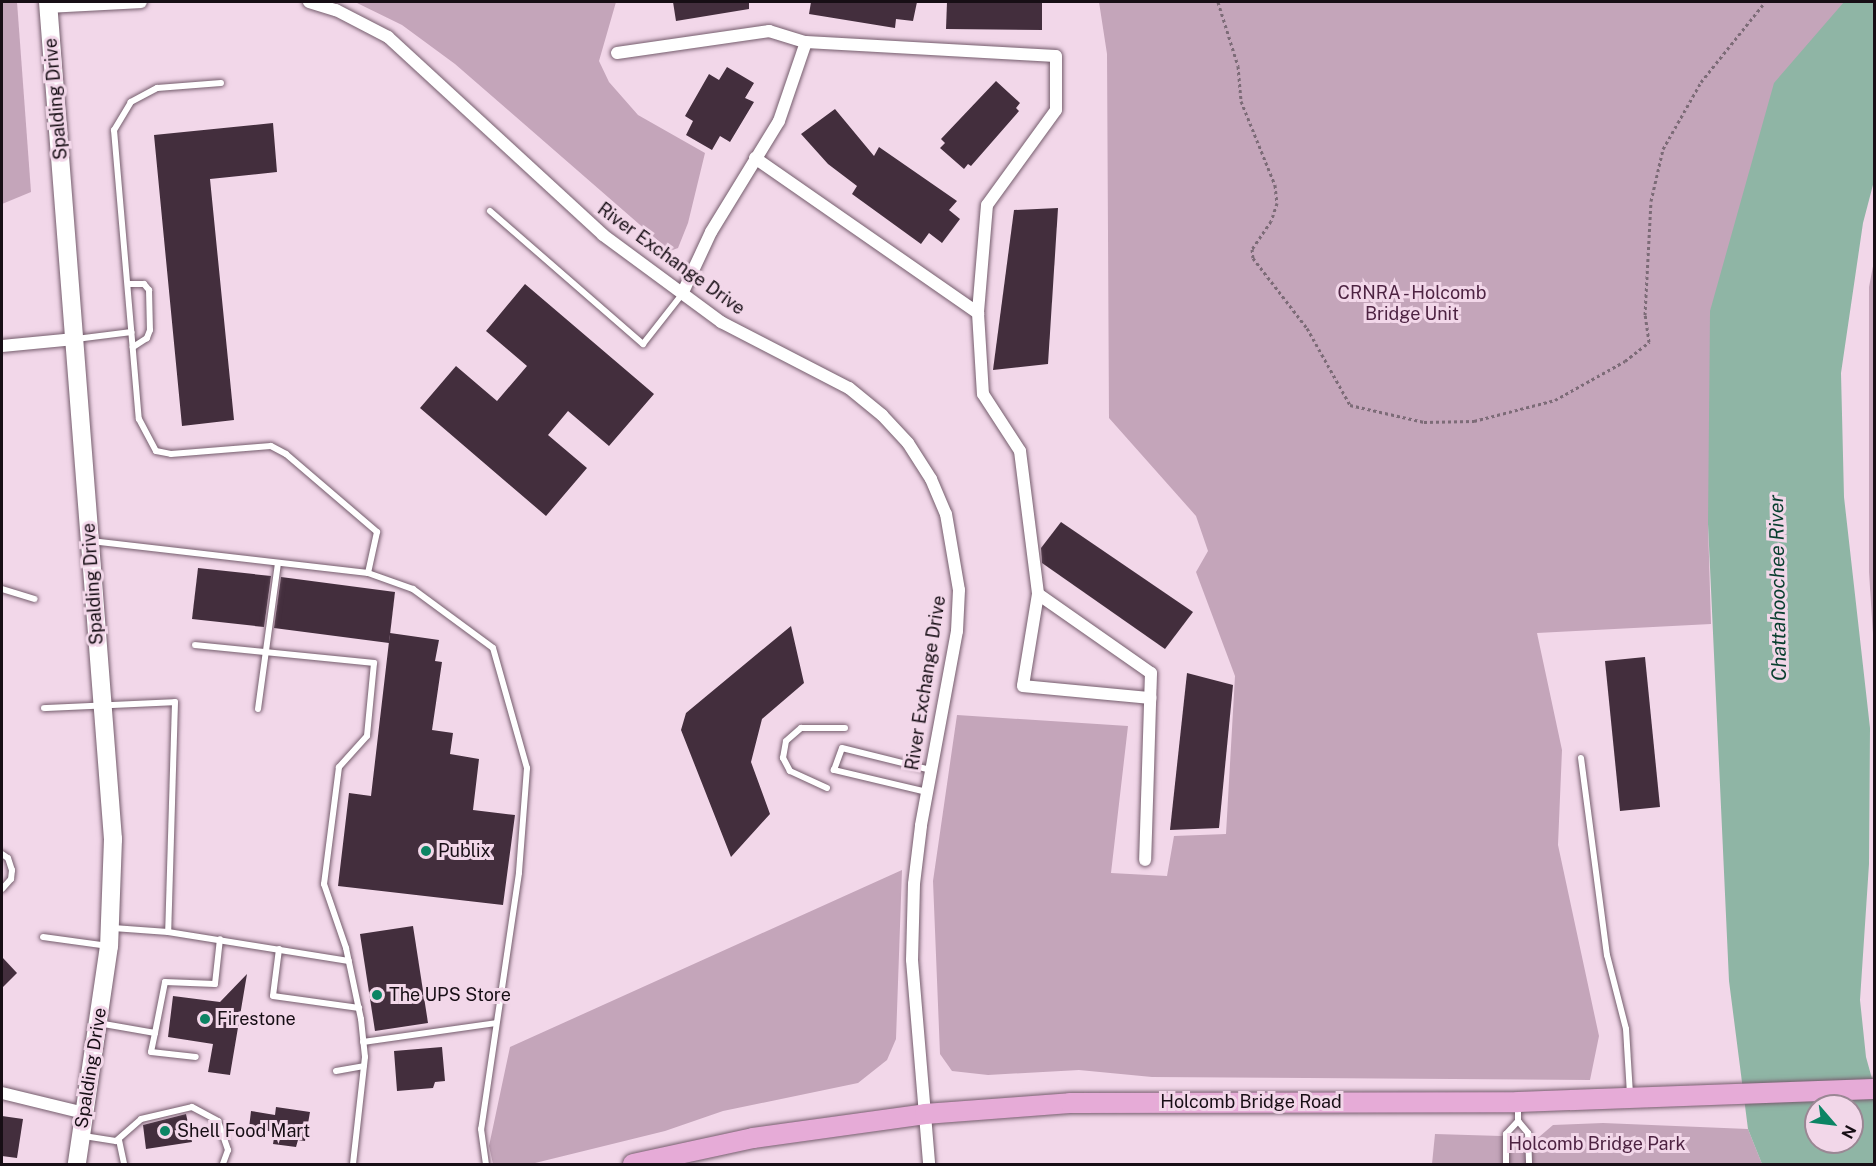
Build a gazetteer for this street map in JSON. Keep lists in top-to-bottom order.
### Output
{
  "streets": {
    "main road": ["Spalding Drive", "Holcomb Bridge Road"],
    "street": ["River Exchange Drive"]
  },
  "crossings": [
    ["River Exchange Drive", "Holcomb Bridge Road"]
  ],
  "water": ["Chattahoochee River"],
  "parks": ["CRNRA - Holcomb Bridge Unit", "Holcomb Bridge Park"],
  "places": [
    "Publix",
    "The UPS Store",
    "Firestone",
    "Shell Food Mart"
  ],
  "north": "bottom right"
}
